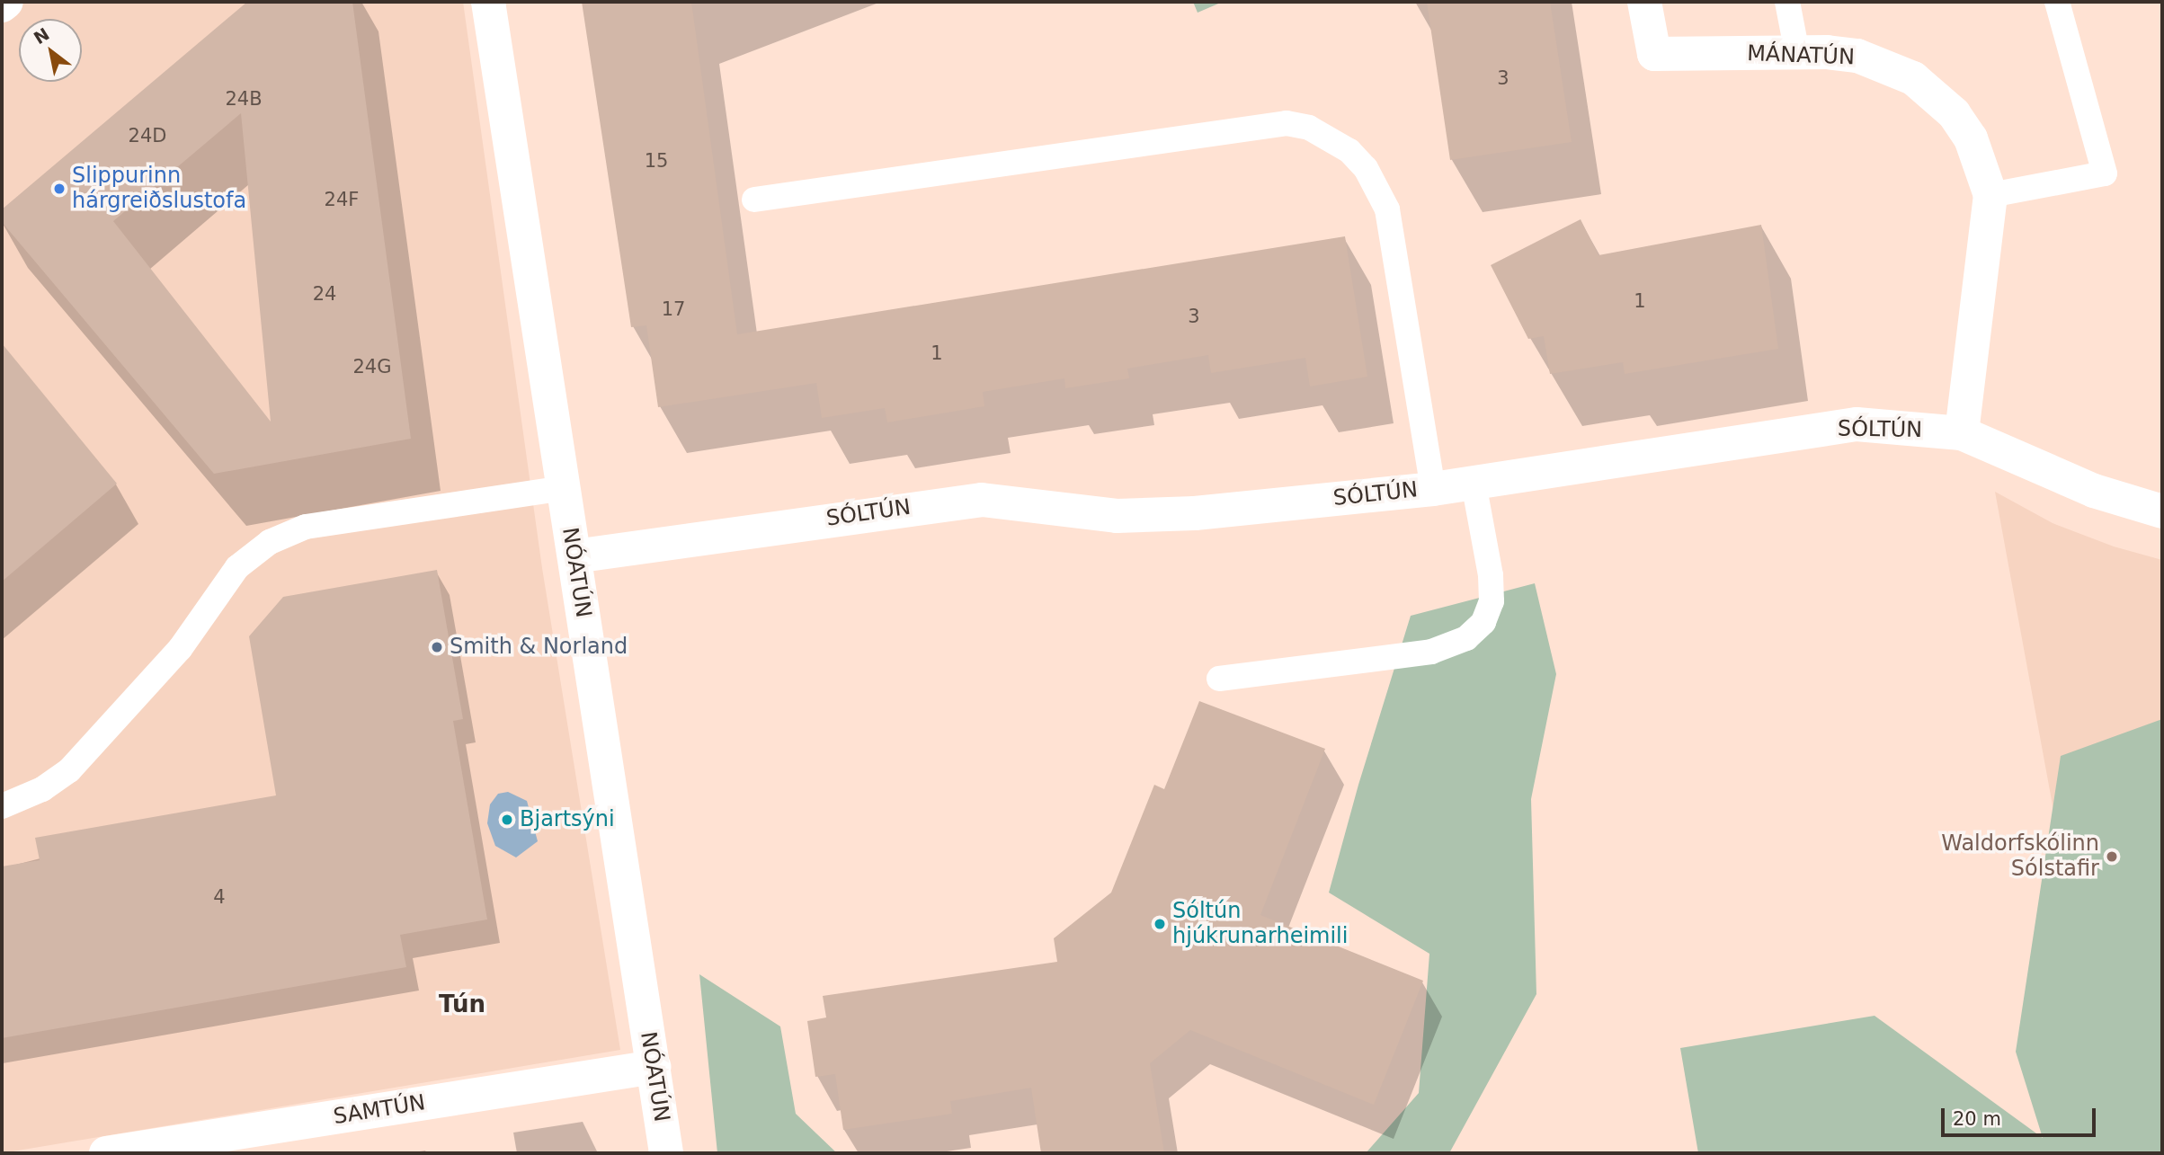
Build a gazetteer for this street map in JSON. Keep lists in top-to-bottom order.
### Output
{
  "streets": {
    "street": [
      "MÁNATÚN",
      "SÓLTÚN",
      "NÓATÚN",
      "SAMTÚN"
    ]
  },
  "crossings": [
    ["MÁNATÚN", "SÓLTÚN"],
    ["SÓLTÚN", "NÓATÚN"],
    ["NÓATÚN", "SAMTÚN"]
  ],
  "districts": ["Tún"],
  "places": [
    "Slippurinn hárgreiðslustofa",
    "Smith & Norland",
    "Bjartsýni",
    "Waldorfskólinn Sólstafir",
    "Sóltún hjúkrunarheimili"
  ],
  "house_numbers": [
    "3",
    "24B",
    "24D",
    "15",
    "24F",
    "24",
    "1",
    "17",
    "3",
    "1",
    "24G",
    "4"
  ],
  "scale_bar": "20 m",
  "north": "top left"
}
